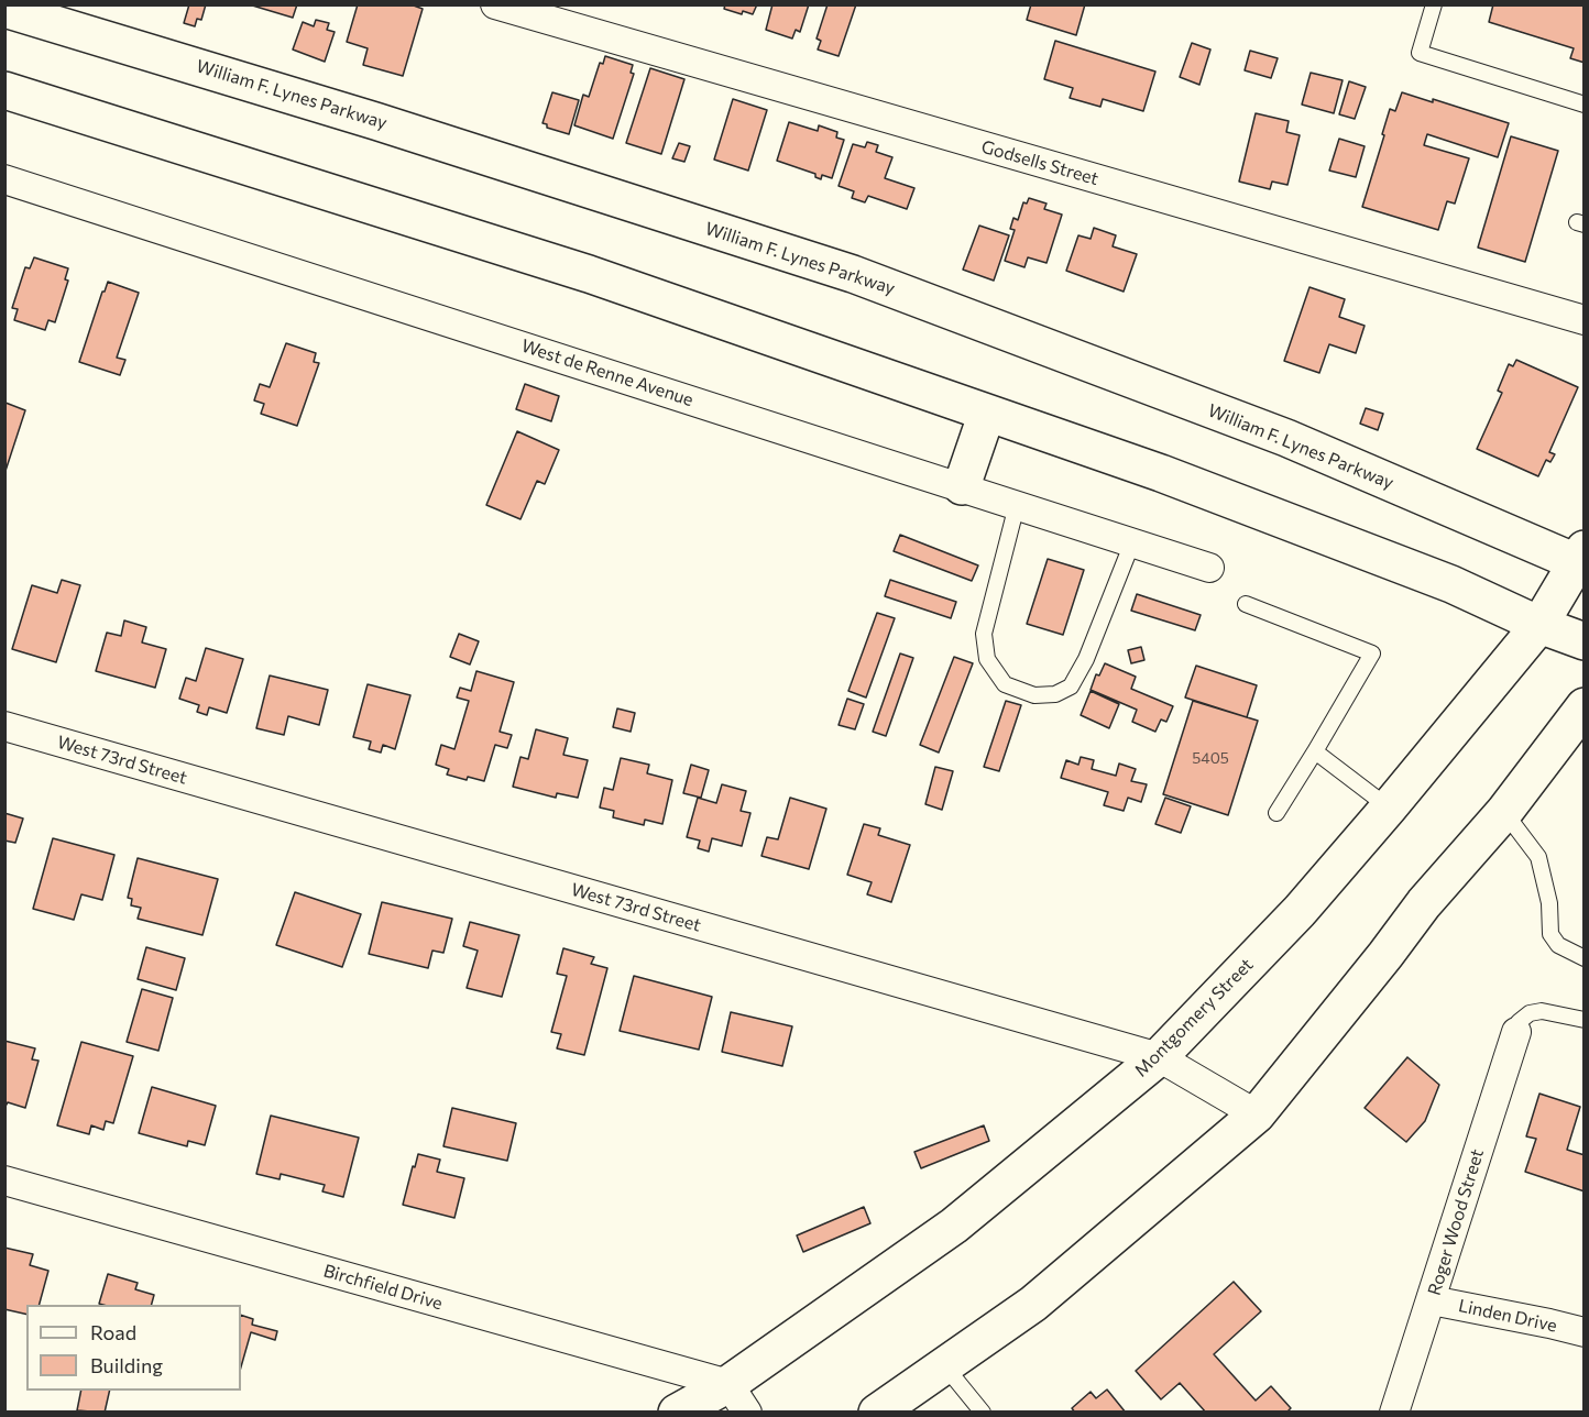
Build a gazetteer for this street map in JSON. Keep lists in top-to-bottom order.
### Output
{
  "streets": {
    "main road": ["William F. Lynes Parkway", "Montgomery Street"],
    "street": [
      "Godsells Street",
      "West de Renne Avenue",
      "West 73rd Street",
      "Roger Wood Street",
      "Birchfield Drive",
      "Linden Drive"
    ]
  },
  "crossings": [
    ["William F. Lynes Parkway", "Montgomery Street"],
    ["West 73rd Street", "Montgomery Street"],
    ["Montgomery Street", "Birchfield Drive"],
    ["Roger Wood Street", "Linden Drive"]
  ],
  "house_numbers": ["5405"],
  "legend": ["Road", "Building"]
}
